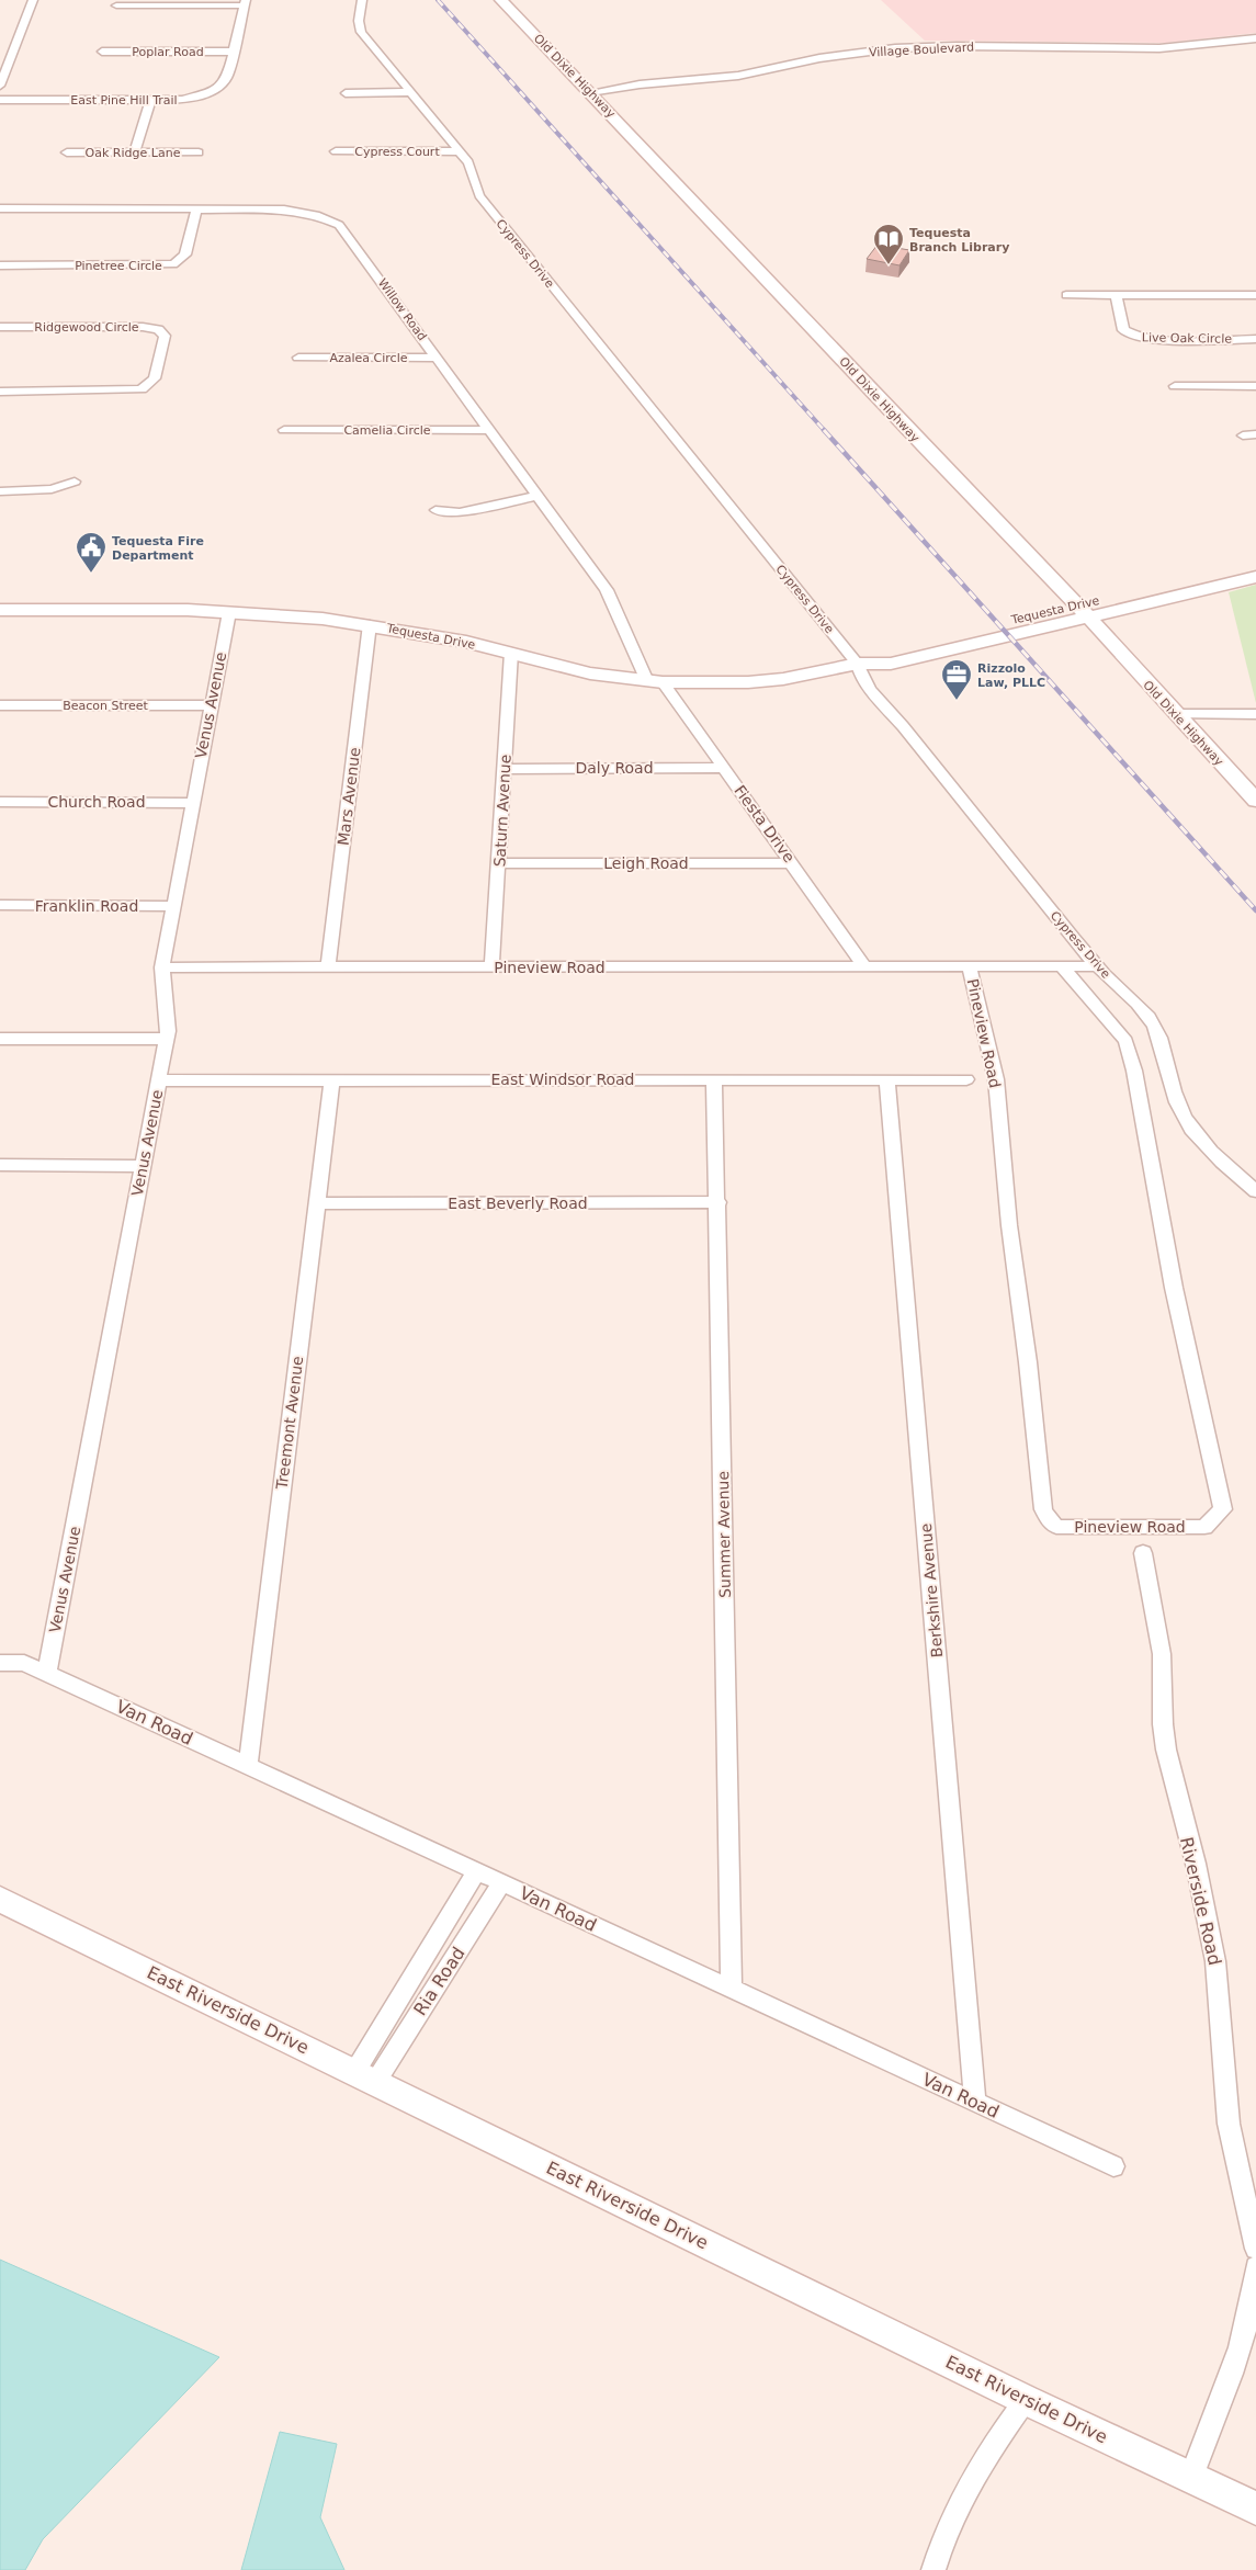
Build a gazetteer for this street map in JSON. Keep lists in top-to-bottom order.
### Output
{
  "streets": {
    "street": [
      "Village Boulevard",
      "Poplar Road",
      "Old Dixie Highway",
      "East Pine Hill Trail",
      "Cypress Court",
      "Oak Ridge Lane",
      "Cypress Drive",
      "Pinetree Circle",
      "Willow Road",
      "Ridgewood Circle",
      "Live Oak Circle",
      "Azalea Circle",
      "Camelia Circle",
      "Tequesta Drive",
      "Beacon Street",
      "Venus Avenue",
      "Daly Road",
      "Mars Avenue",
      "Church Road",
      "Saturn Avenue",
      "Fiesta Drive",
      "Leigh Road",
      "Franklin Road",
      "Pineview Road",
      "East Windsor Road",
      "East Beverly Road",
      "Treemont Avenue",
      "Summer Avenue",
      "Berkshire Avenue",
      "Van Road",
      "Riverside Road",
      "Ria Road",
      "East Riverside Drive"
    ]
  },
  "crossings": [
    ["Village Boulevard", "Old Dixie Highway"],
    ["Poplar Road", "East Pine Hill Trail"],
    ["Old Dixie Highway", "Tequesta Drive"],
    ["Cypress Court", "Cypress Drive"],
    ["Cypress Drive", "Tequesta Drive"],
    ["Cypress Drive", "Pineview Road"],
    ["Pinetree Circle", "Willow Road"],
    ["Willow Road", "Azalea Circle"],
    ["Willow Road", "Camelia Circle"],
    ["Willow Road", "Tequesta Drive"],
    ["Willow Road", "Fiesta Drive"],
    ["Tequesta Drive", "Venus Avenue"],
    ["Tequesta Drive", "Mars Avenue"],
    ["Tequesta Drive", "Saturn Avenue"],
    ["Tequesta Drive", "Fiesta Drive"],
    ["Beacon Street", "Venus Avenue"],
    ["Venus Avenue", "Church Road"],
    ["Venus Avenue", "Franklin Road"],
    ["Venus Avenue", "Pineview Road"],
    ["Venus Avenue", "East Windsor Road"],
    ["Venus Avenue", "Van Road"],
    ["Daly Road", "Saturn Avenue"],
    ["Daly Road", "Fiesta Drive"],
    ["Mars Avenue", "Pineview Road"],
    ["Saturn Avenue", "Leigh Road"],
    ["Saturn Avenue", "Pineview Road"],
    ["Fiesta Drive", "Leigh Road"],
    ["Fiesta Drive", "Pineview Road"],
    ["East Windsor Road", "Treemont Avenue"],
    ["East Windsor Road", "Summer Avenue"],
    ["East Windsor Road", "Berkshire Avenue"],
    ["East Beverly Road", "Treemont Avenue"],
    ["East Beverly Road", "Summer Avenue"],
    ["Treemont Avenue", "Van Road"],
    ["Summer Avenue", "Van Road"],
    ["Berkshire Avenue", "Van Road"],
    ["Van Road", "Ria Road"],
    ["Ria Road", "East Riverside Drive"]
  ],
  "places": {
    "library": ["Tequesta Branch Library"],
    "public building": ["Tequesta Fire Department"],
    "office": ["Rizzolo Law, PLLC"]
  }
}
